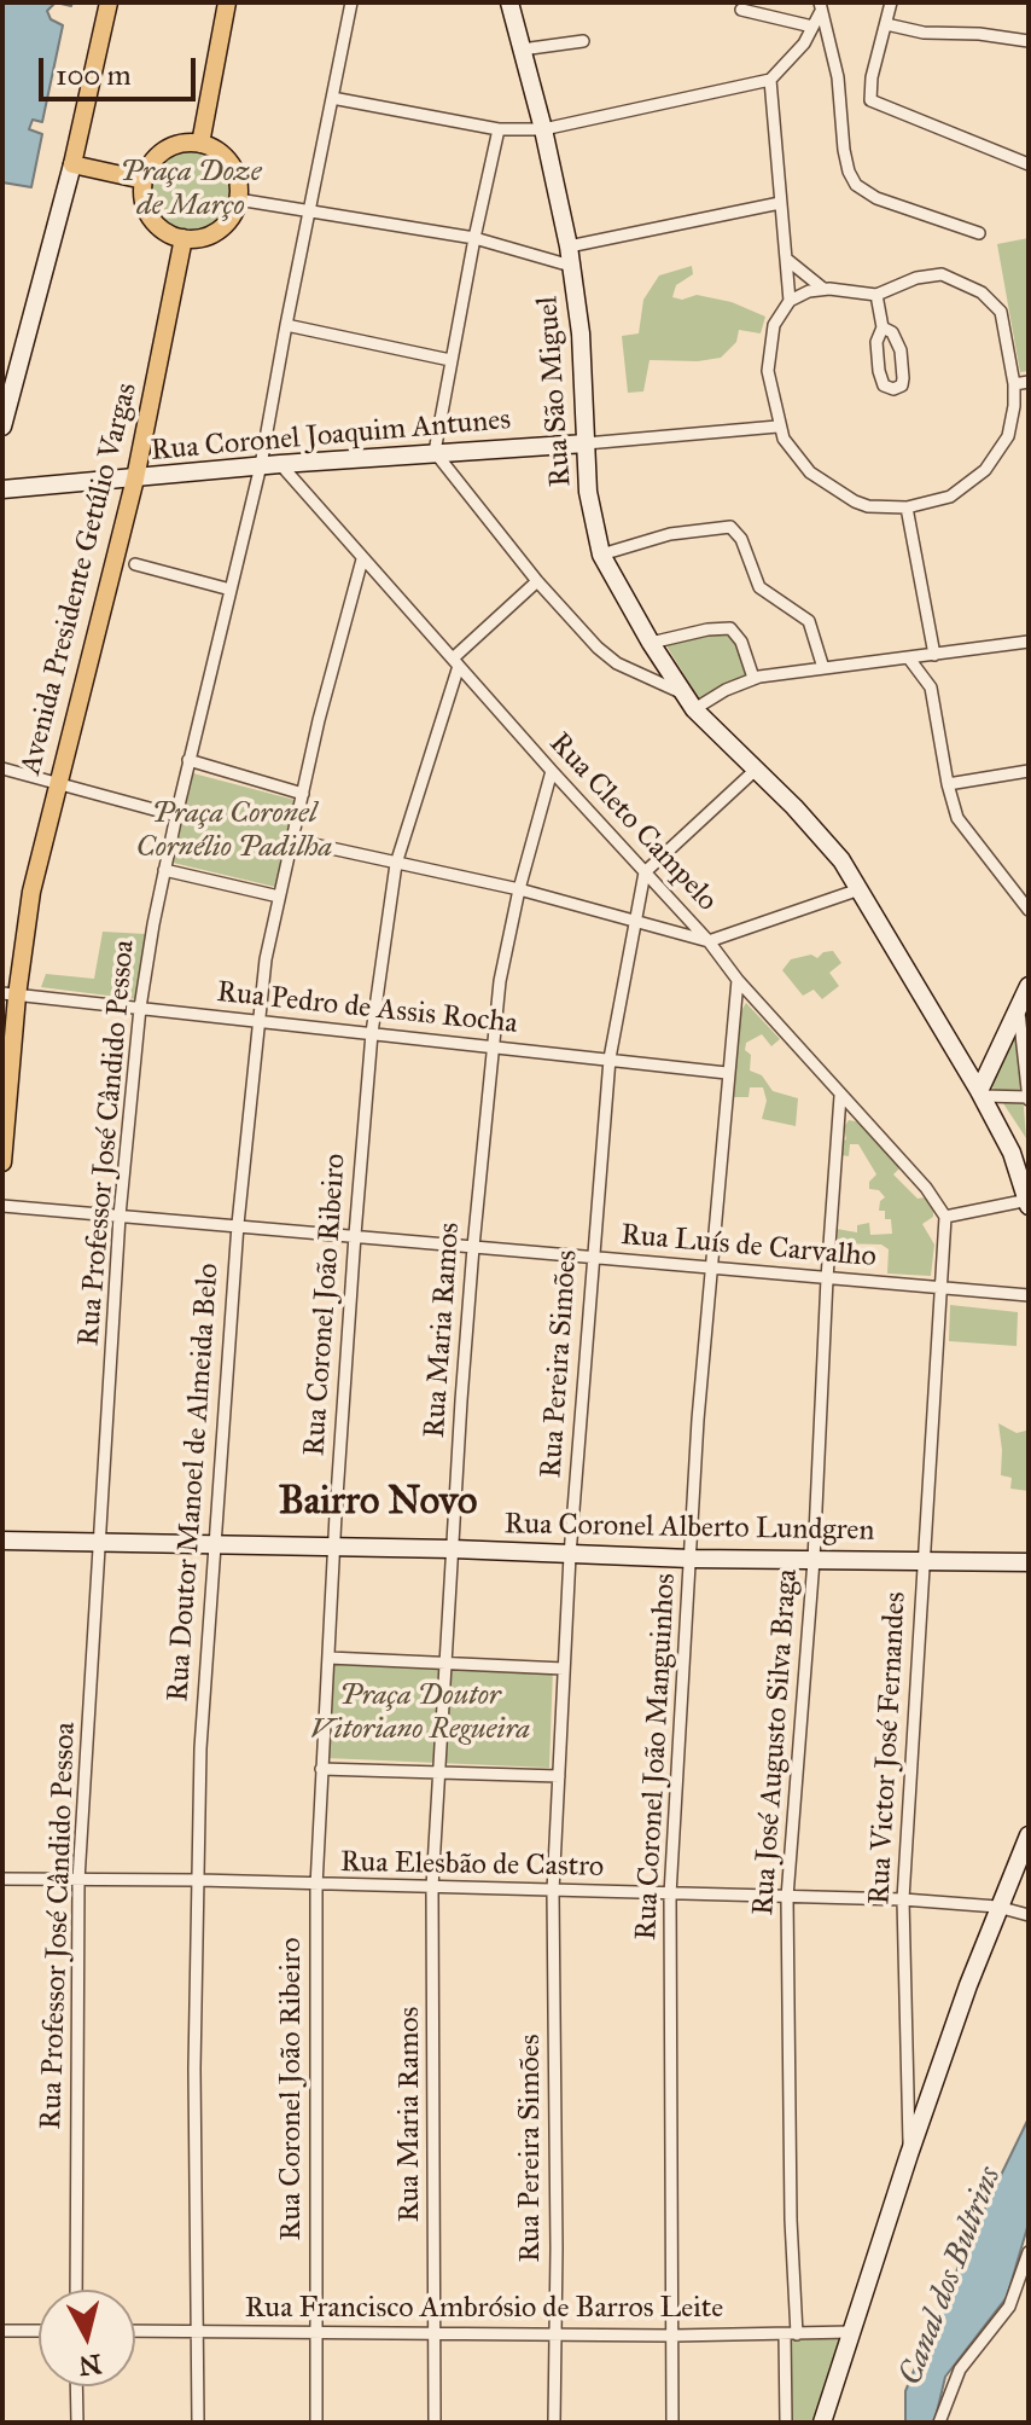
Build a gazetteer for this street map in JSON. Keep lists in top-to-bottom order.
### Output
{
  "streets": {
    "main road": [
      "Rua São Miguel",
      "Rua Coronel Joaquim Antunes",
      "Avenida Presidente Getúlio Vargas",
      "Rua Coronel Alberto Lundgren"
    ],
    "street": [
      "Rua Cleto Campelo",
      "Rua Pedro de Assis Rocha",
      "Rua Professor José Cândido Pessoa",
      "Rua Luís de Carvalho",
      "Rua Coronel João Ribeiro",
      "Rua Maria Ramos",
      "Rua Pereira Simões",
      "Rua Doutor Manoel de Almeida Belo",
      "Rua José Augusto Silva Braga",
      "Rua Victor José Fernandes",
      "Rua Coronel João Manguinhos",
      "Rua Elesbão de Castro",
      "Rua Francisco Ambrósio de Barros Leite"
    ]
  },
  "crossings": [
    ["Rua São Miguel", "Rua Coronel Joaquim Antunes"],
    ["Rua Coronel Joaquim Antunes", "Avenida Presidente Getúlio Vargas"],
    ["Rua Coronel Joaquim Antunes", "Rua Cleto Campelo"],
    ["Rua Coronel Joaquim Antunes", "Rua Professor José Cândido Pessoa"],
    ["Avenida Presidente Getúlio Vargas", "Rua Pedro de Assis Rocha"],
    ["Rua Cleto Campelo", "Rua Coronel João Ribeiro"],
    ["Rua Cleto Campelo", "Rua Maria Ramos"],
    ["Rua Cleto Campelo", "Rua Pereira Simões"],
    ["Rua Cleto Campelo", "Rua Doutor Manoel de Almeida Belo"],
    ["Rua Cleto Campelo", "Rua José Augusto Silva Braga"],
    ["Rua Cleto Campelo", "Rua Coronel João Manguinhos"],
    ["Rua Pedro de Assis Rocha", "Rua Professor José Cândido Pessoa"],
    ["Rua Pedro de Assis Rocha", "Rua Coronel João Ribeiro"],
    ["Rua Pedro de Assis Rocha", "Rua Maria Ramos"],
    ["Rua Pedro de Assis Rocha", "Rua Pereira Simões"],
    ["Rua Pedro de Assis Rocha", "Rua Doutor Manoel de Almeida Belo"],
    ["Rua Pedro de Assis Rocha", "Rua Coronel João Manguinhos"],
    ["Rua Professor José Cândido Pessoa", "Rua Luís de Carvalho"],
    ["Rua Professor José Cândido Pessoa", "Rua Coronel Alberto Lundgren"],
    ["Rua Professor José Cândido Pessoa", "Rua Elesbão de Castro"],
    ["Rua Luís de Carvalho", "Rua Coronel João Ribeiro"],
    ["Rua Luís de Carvalho", "Rua Maria Ramos"],
    ["Rua Luís de Carvalho", "Rua Pereira Simões"],
    ["Rua Luís de Carvalho", "Rua Doutor Manoel de Almeida Belo"],
    ["Rua Luís de Carvalho", "Rua José Augusto Silva Braga"],
    ["Rua Luís de Carvalho", "Rua Victor José Fernandes"],
    ["Rua Luís de Carvalho", "Rua Coronel João Manguinhos"],
    ["Rua Coronel João Ribeiro", "Rua Coronel Alberto Lundgren"],
    ["Rua Coronel João Ribeiro", "Rua Elesbão de Castro"],
    ["Rua Coronel João Ribeiro", "Rua Francisco Ambrósio de Barros Leite"],
    ["Rua Maria Ramos", "Rua Coronel Alberto Lundgren"],
    ["Rua Maria Ramos", "Rua Elesbão de Castro"],
    ["Rua Maria Ramos", "Rua Francisco Ambrósio de Barros Leite"],
    ["Rua Pereira Simões", "Rua Coronel Alberto Lundgren"],
    ["Rua Pereira Simões", "Rua Elesbão de Castro"],
    ["Rua Pereira Simões", "Rua Francisco Ambrósio de Barros Leite"],
    ["Rua Doutor Manoel de Almeida Belo", "Rua Coronel Alberto Lundgren"],
    ["Rua Doutor Manoel de Almeida Belo", "Rua Elesbão de Castro"],
    ["Rua Doutor Manoel de Almeida Belo", "Rua Francisco Ambrósio de Barros Leite"],
    ["Rua Coronel Alberto Lundgren", "Rua José Augusto Silva Braga"],
    ["Rua Coronel Alberto Lundgren", "Rua Victor José Fernandes"],
    ["Rua Coronel Alberto Lundgren", "Rua Coronel João Manguinhos"],
    ["Rua José Augusto Silva Braga", "Rua Elesbão de Castro"],
    ["Rua José Augusto Silva Braga", "Rua Francisco Ambrósio de Barros Leite"],
    ["Rua Victor José Fernandes", "Rua Elesbão de Castro"],
    ["Rua Coronel João Manguinhos", "Rua Elesbão de Castro"],
    ["Rua Coronel João Manguinhos", "Rua Francisco Ambrósio de Barros Leite"]
  ],
  "districts": ["Bairro Novo"],
  "water": ["Canal dos Bultrins"],
  "parks": ["Praça Doze de Março", "Praça Coronel Cornélio Padilha", "Praça Doutor Vitoriano Regueira"],
  "scale_bar": "100 m",
  "north": "bottom"
}
